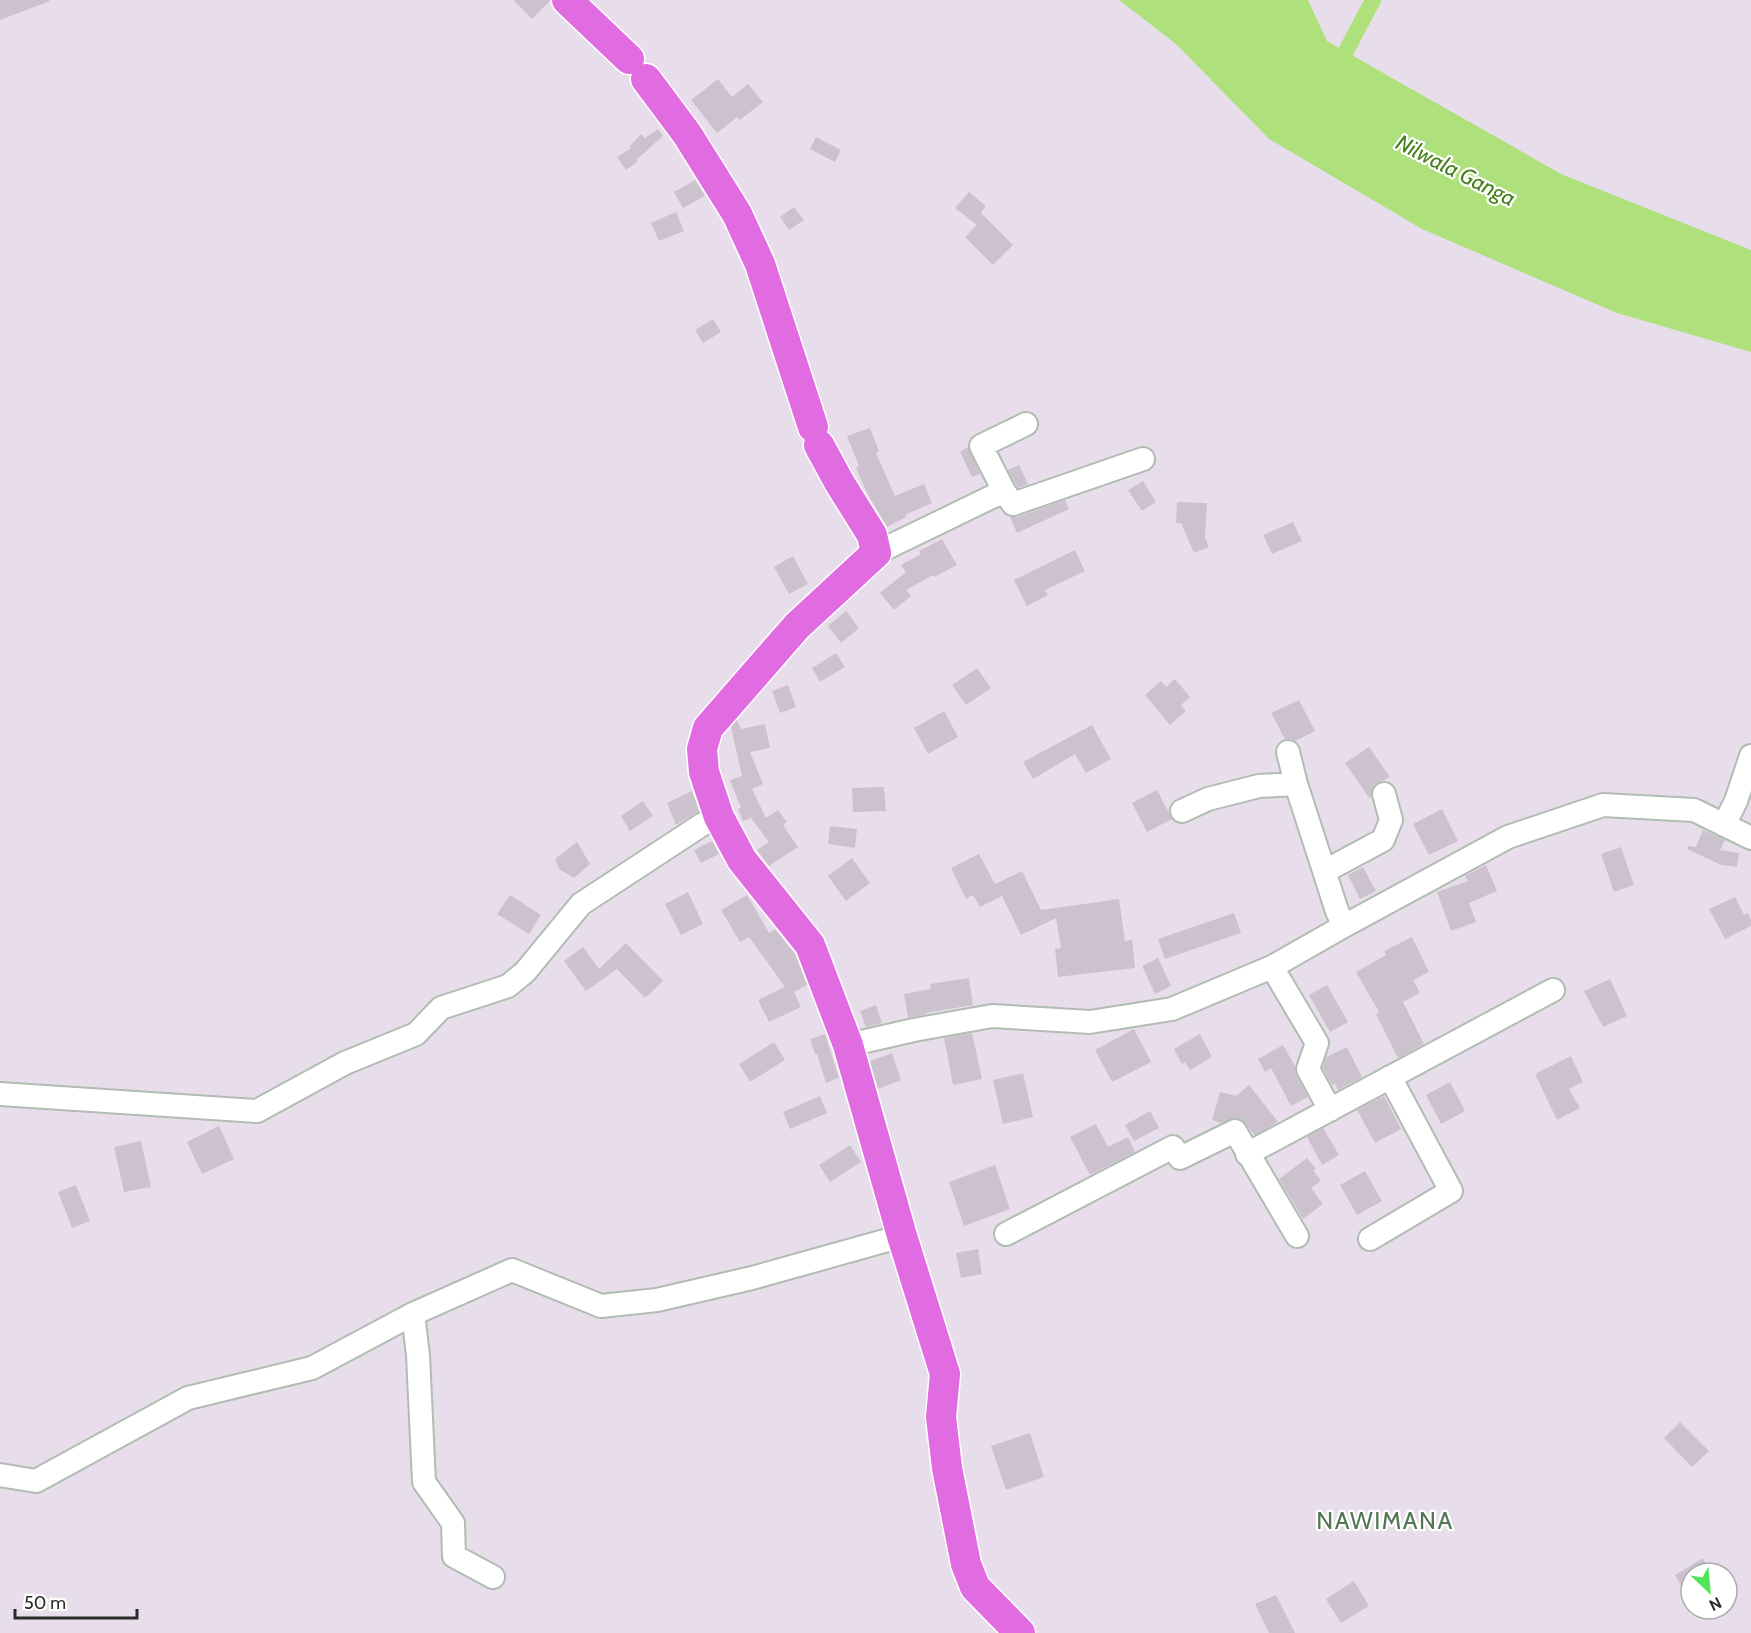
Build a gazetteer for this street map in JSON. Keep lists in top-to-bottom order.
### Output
{
  "districts": ["NAWIMANA"],
  "water": ["Nilwala Ganga"],
  "scale_bar": "50 m",
  "north": "bottom right"
}
